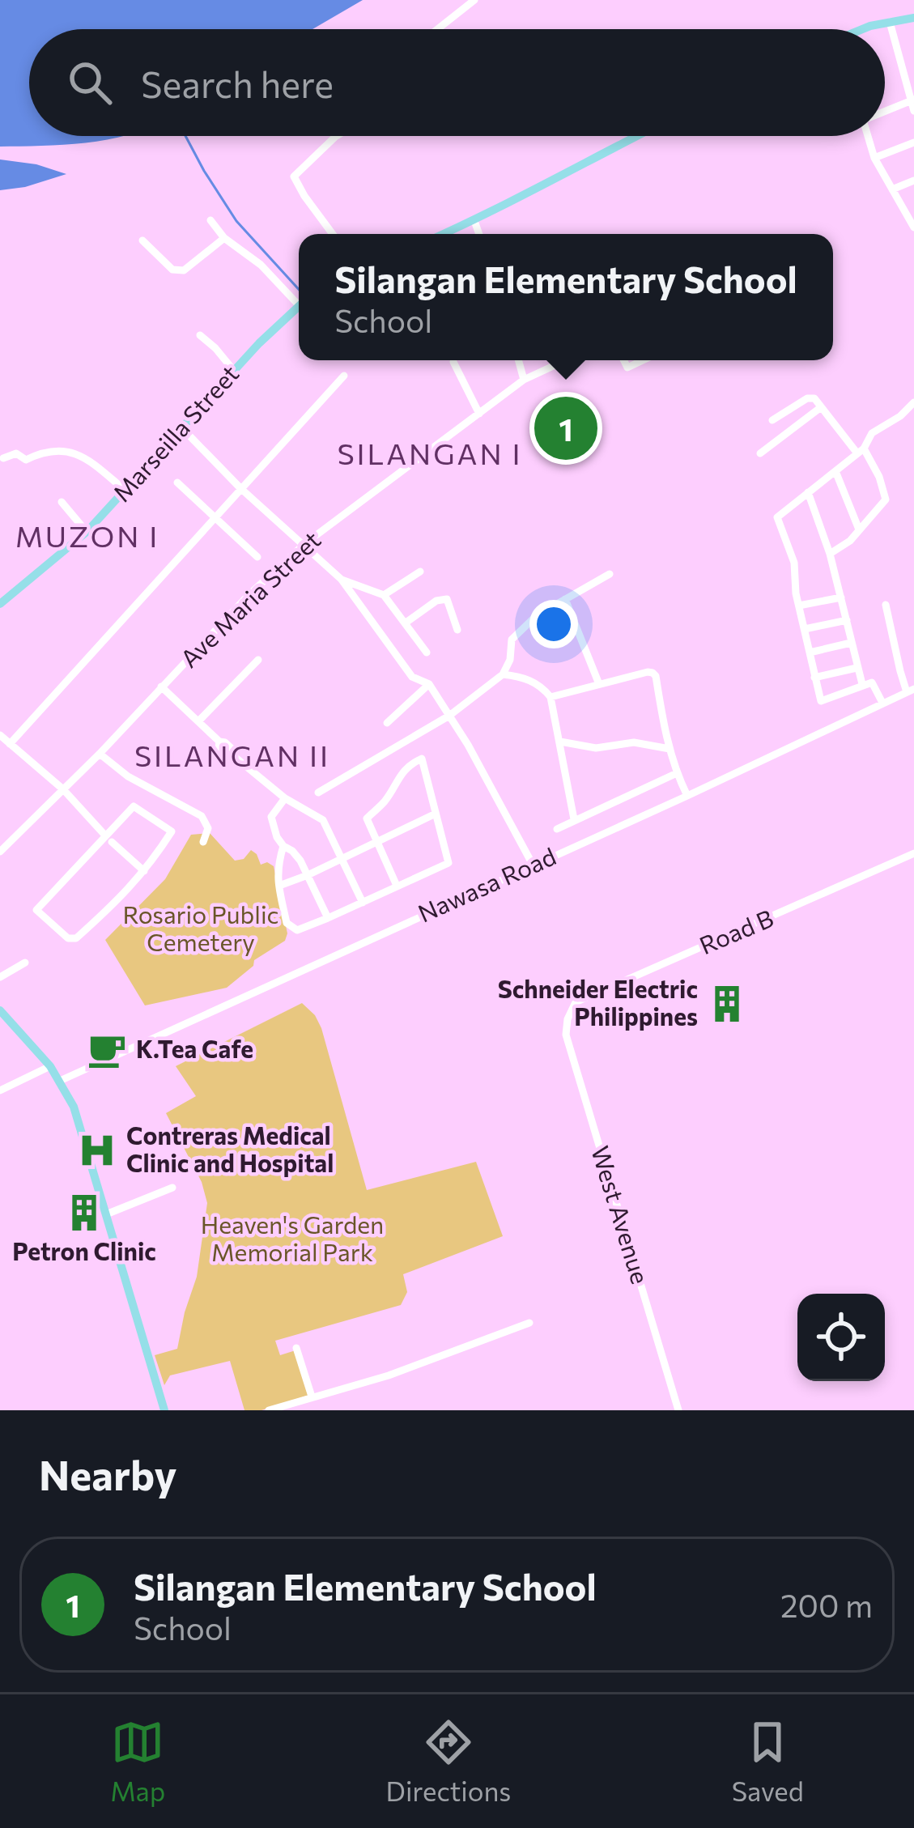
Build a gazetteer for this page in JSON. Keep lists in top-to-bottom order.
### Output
{
  "streets": {
    "main road": ["Marseilla Street"],
    "street": [
      "Ave Maria Street",
      "Nawasa Road",
      "Road B",
      "West Avenue"
    ]
  },
  "crossings": [
    ["Road B", "West Avenue"]
  ],
  "districts": ["SILANGAN I", "MUZON I", "SILANGAN II"],
  "parks": ["Rosario Public Cemetery", "Heaven's Garden Memorial Park"],
  "places": {
    "building": ["Schneider Electric Philippines", "Petron Clinic"],
    "cafe": ["K.Tea Cafe"],
    "hospital": ["Contreras Medical Clinic and Hospital"]
  },
  "page": {
    "search": "Search here",
    "popup": ["Silangan Elementary School", "School"],
    "pins": "1",
    "heading": "Nearby",
    "list": [
      {
        "mark": "1",
        "name": "Silangan Elementary School",
        "note": "School",
        "value": "200 m"
      }
    ],
    "nav": ["Map", "Directions", "Saved"]
  }
}
